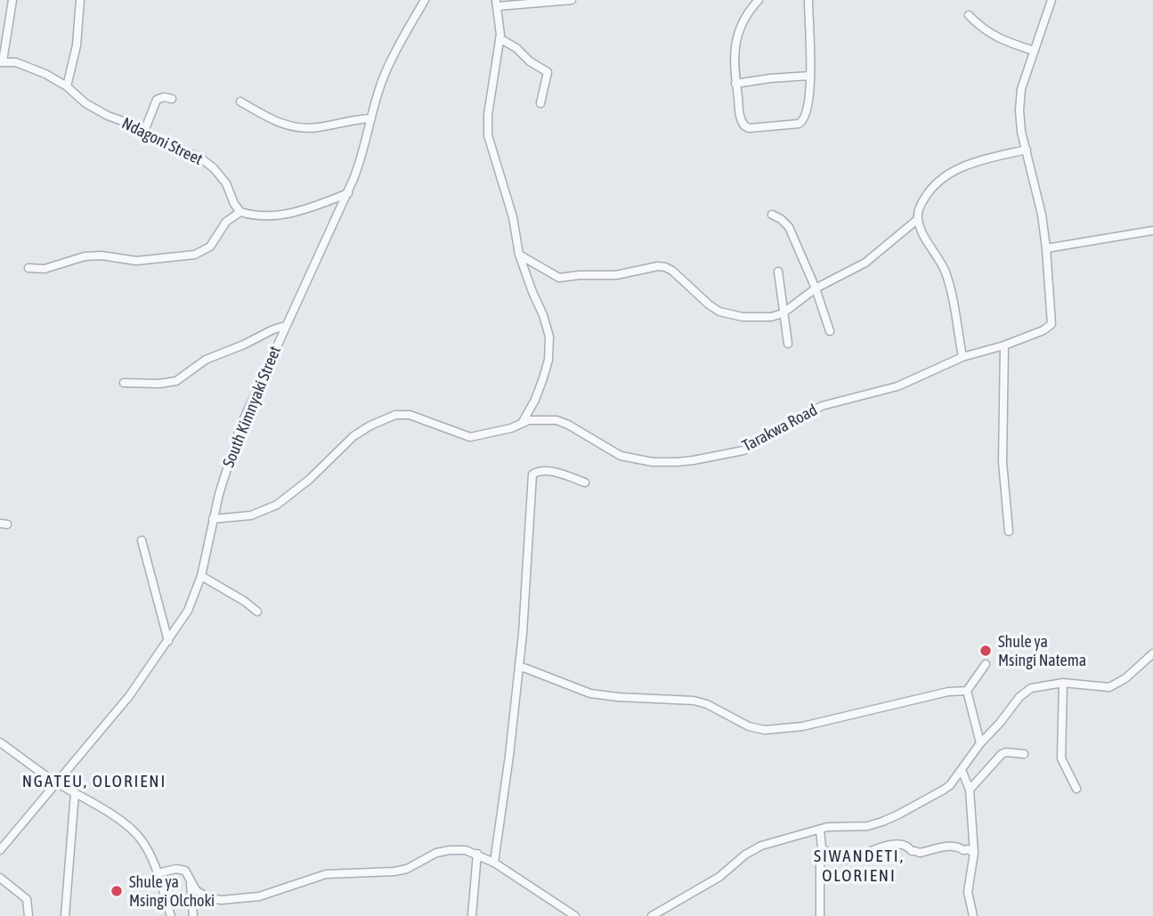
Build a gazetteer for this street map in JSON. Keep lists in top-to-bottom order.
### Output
{
  "streets": {
    "street": ["Ndagoni Street", "South Kimnyaki Street", "Tarakwa Road"]
  },
  "crossings": [
    ["South Kimnyaki Street", "Tarakwa Road"]
  ],
  "districts": ["NGATEU, OLORIENI", "SIWANDETI, OLORIENI"],
  "places": ["Shule ya Msingi Natema", "Shule ya Msingi Olchoki"]
}
